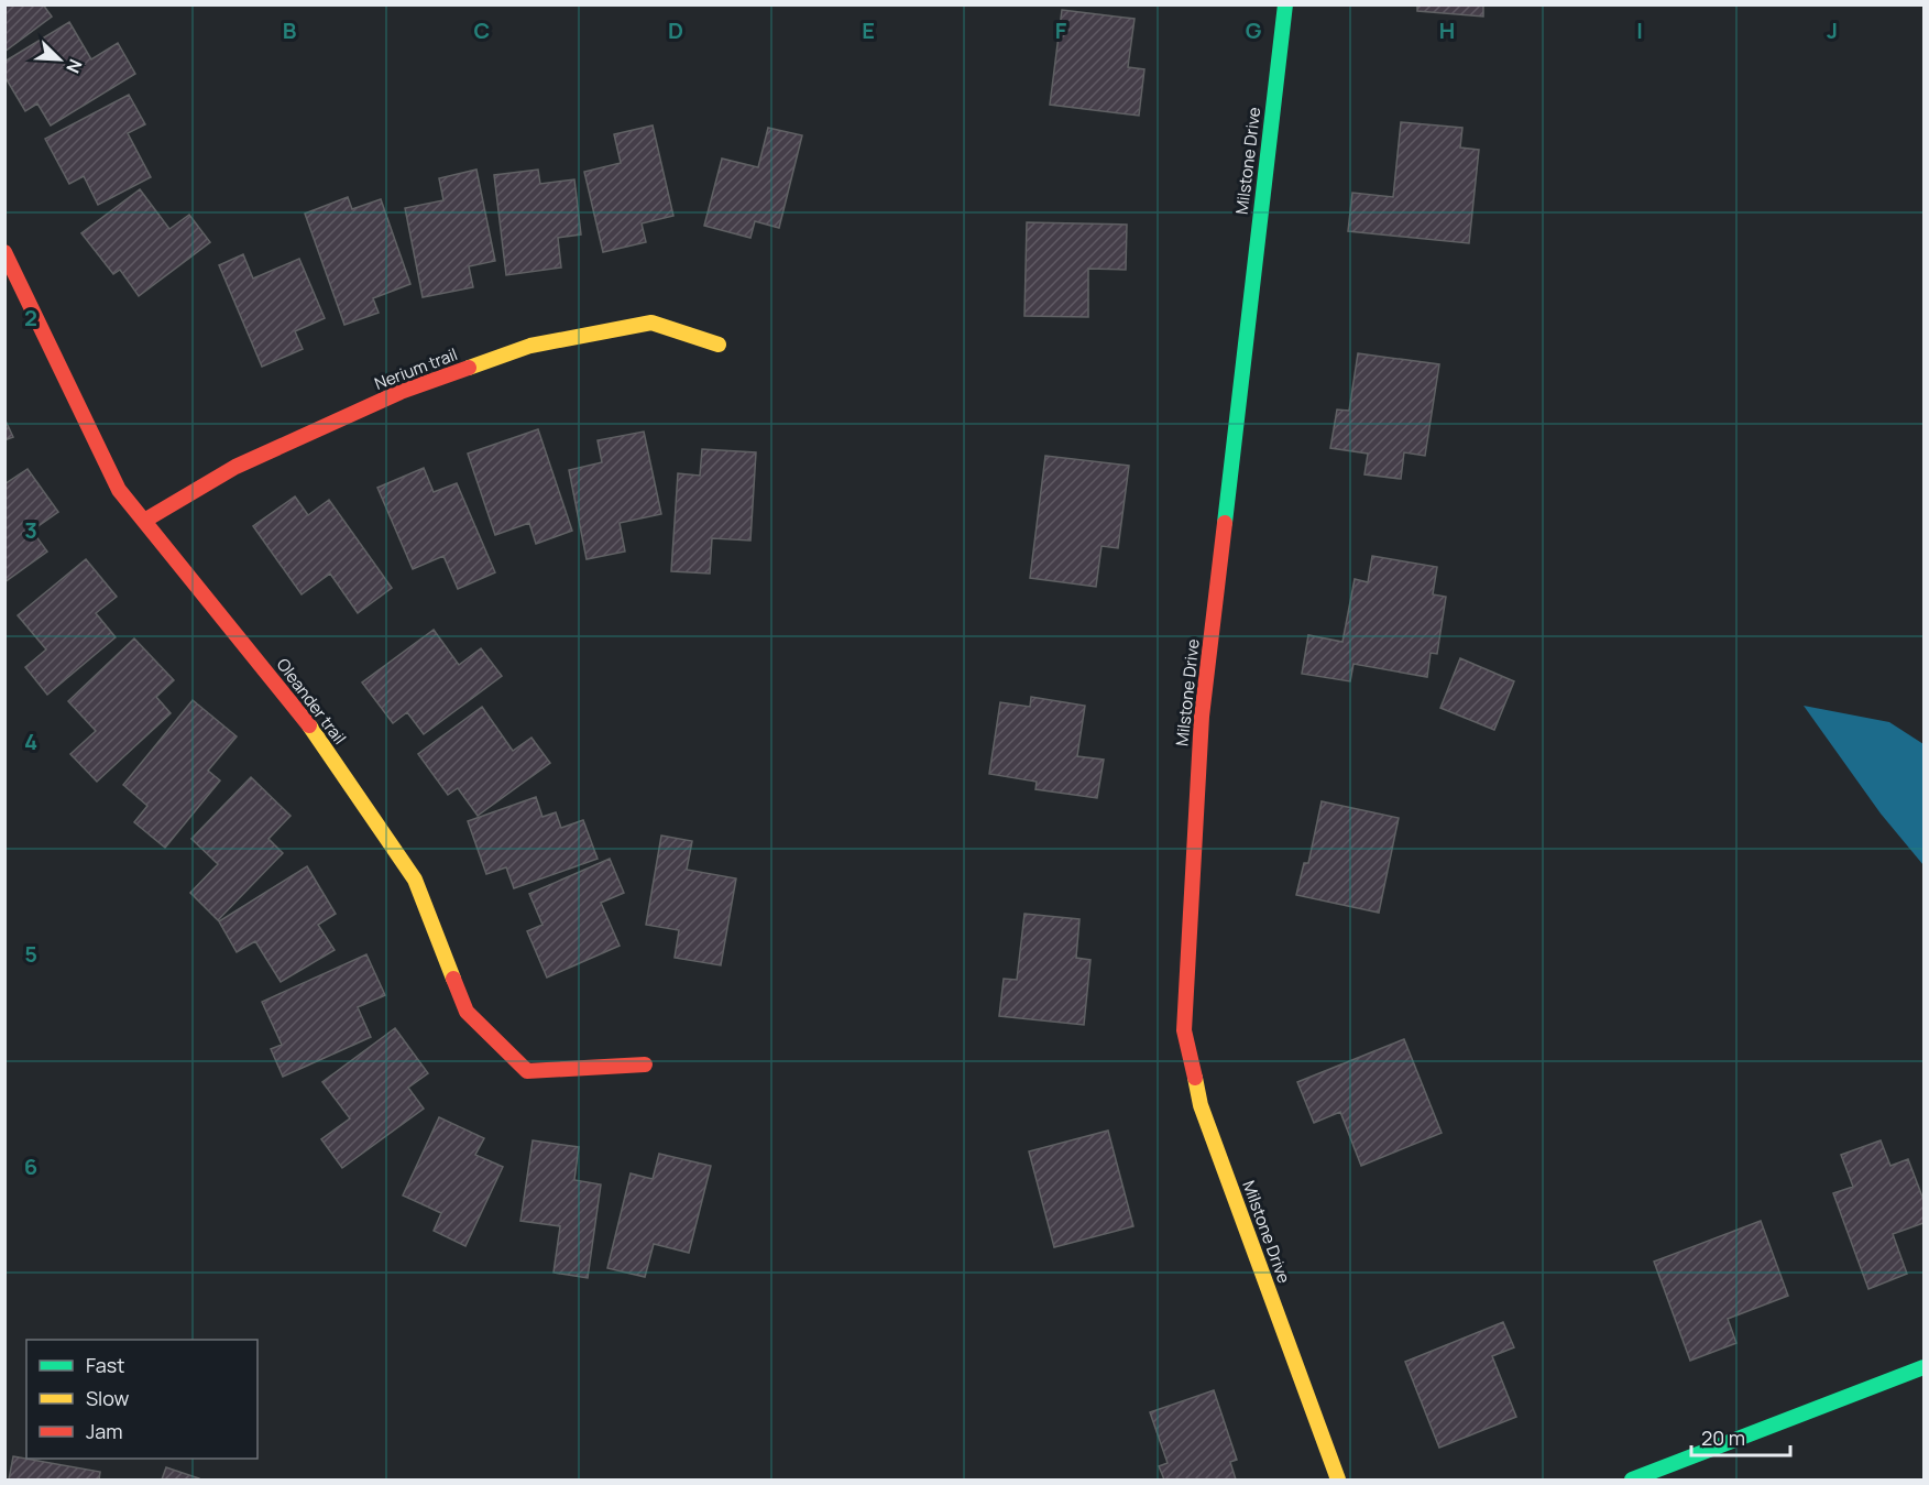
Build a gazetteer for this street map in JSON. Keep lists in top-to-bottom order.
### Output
{
  "streets": {
    "street": ["Milstone Drive", "Nerium trail", "Oleander trail"]
  },
  "crossings": [
    ["Nerium trail", "Oleander trail"]
  ],
  "legend": ["Fast", "Slow", "Jam"],
  "scale_bar": "20 m",
  "north": "bottom right",
  "grid": {
    "columns": [
      "B",
      "C",
      "D",
      "E",
      "F",
      "G",
      "H",
      "I",
      "J"
    ],
    "rows": [
      "2",
      "3",
      "4",
      "5",
      "6"
    ]
  }
}
